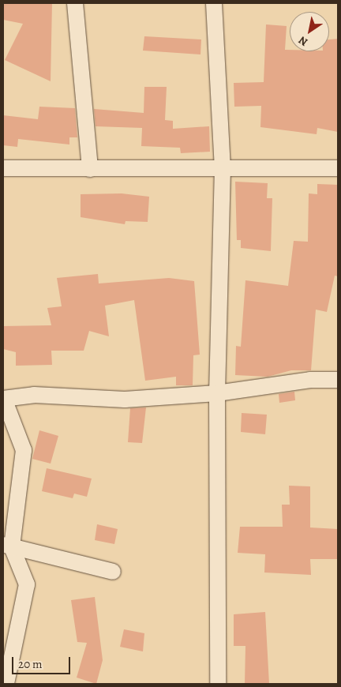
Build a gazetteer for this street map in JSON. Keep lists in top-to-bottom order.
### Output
{
  "scale_bar": "20 m",
  "north": "bottom left"
}
